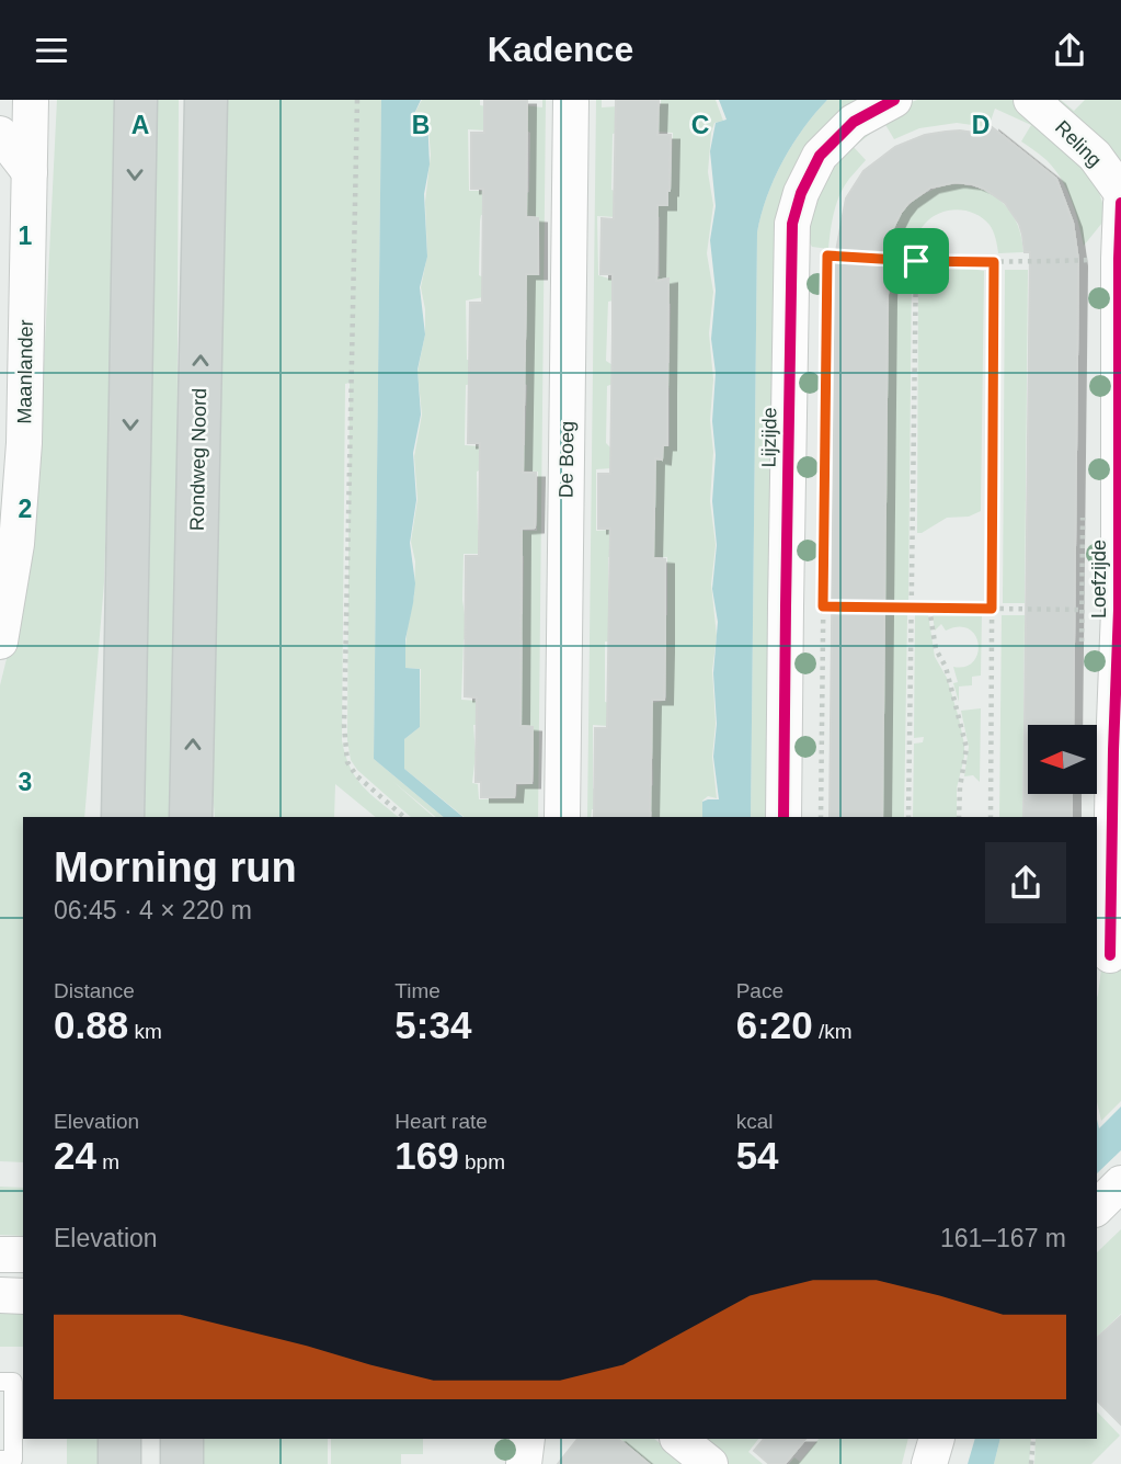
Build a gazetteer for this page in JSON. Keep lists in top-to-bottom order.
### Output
{
  "streets": {
    "main road": ["Rondweg Noord"],
    "street": [
      "Reling",
      "Maanlander",
      "Lijzijde",
      "De Boeg",
      "Loefzijde"
    ]
  },
  "north": "left",
  "page": {
    "header": "Kadence",
    "heading": ["Morning run", "06:45 · 4 × 220 m"],
    "stats": [
      ["Distance", "0.88 km"],
      ["Time", "5:34"],
      ["Pace", "6:20 /km"],
      ["Elevation", "24 m"],
      ["Heart rate", "169 bpm"],
      ["kcal", "54"]
    ],
    "chart": ["Elevation", "161–167 m"]
  },
  "grid": {
    "columns": [
      "A",
      "B",
      "C",
      "D"
    ],
    "rows": ["1", "2", "3"]
  }
}
